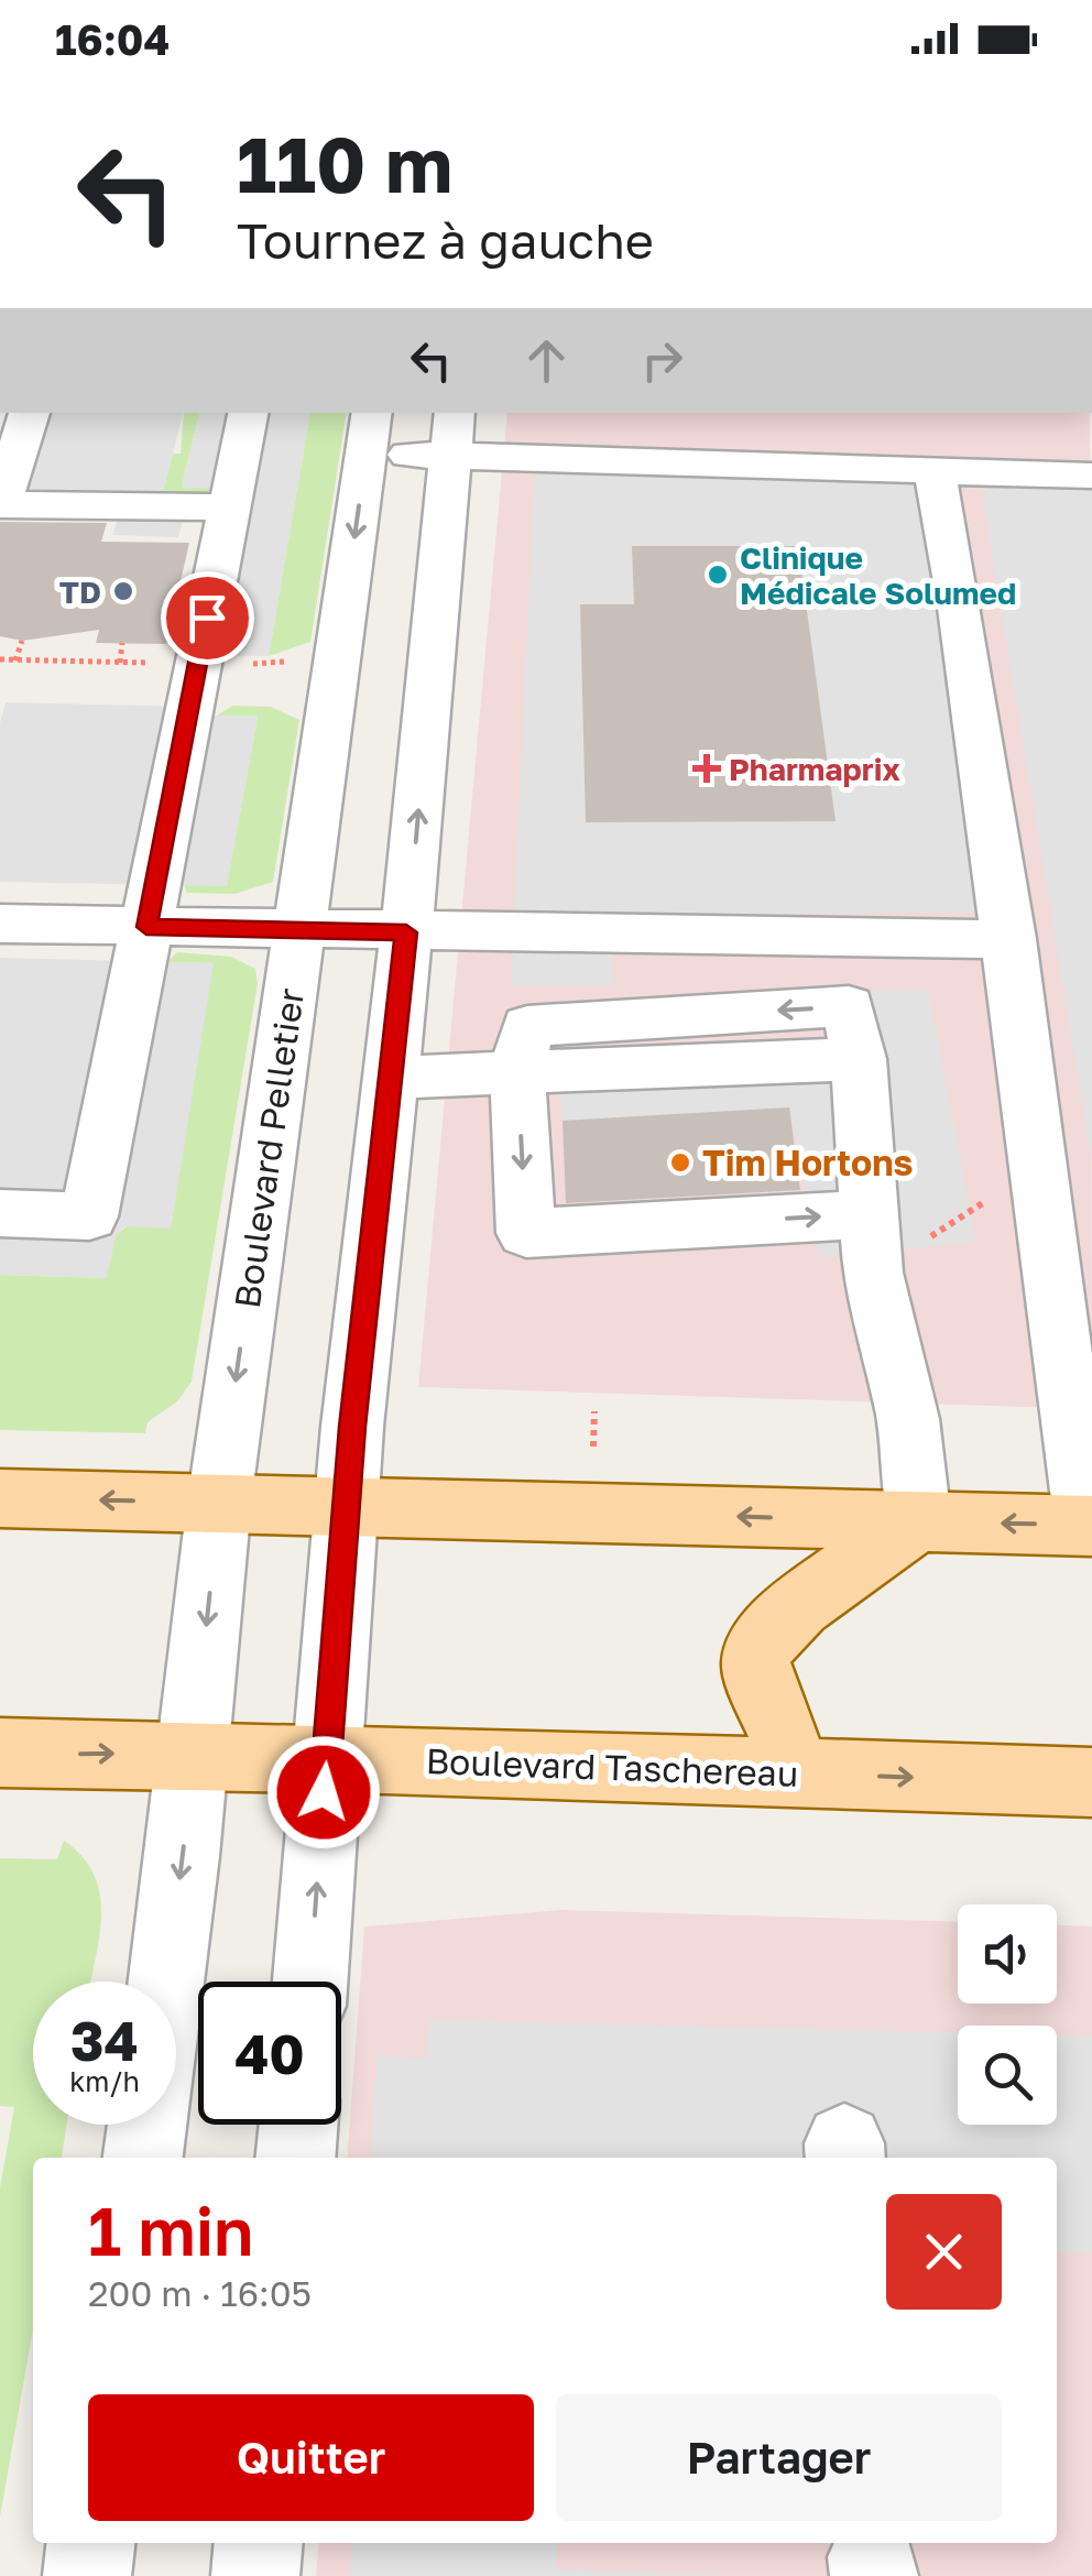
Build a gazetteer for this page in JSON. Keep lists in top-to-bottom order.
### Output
{
  "streets": {
    "main road": ["Boulevard Taschereau"],
    "street": ["Boulevard Pelletier"]
  },
  "crossings": [
    ["Boulevard Pelletier", "Boulevard Taschereau"]
  ],
  "places": {
    "other": ["Clinique Médicale Solumed", "TD", "Tim Hortons"],
    "health": ["Pharmaprix"]
  },
  "page": {
    "status": "16:04",
    "turn": ["110 m", "Tournez à gauche"],
    "speed": "34 km/h",
    "limit": "40",
    "heading": ["1 min", "200 m · 16:05"],
    "buttons": ["Quitter", "Partager"]
  }
}
